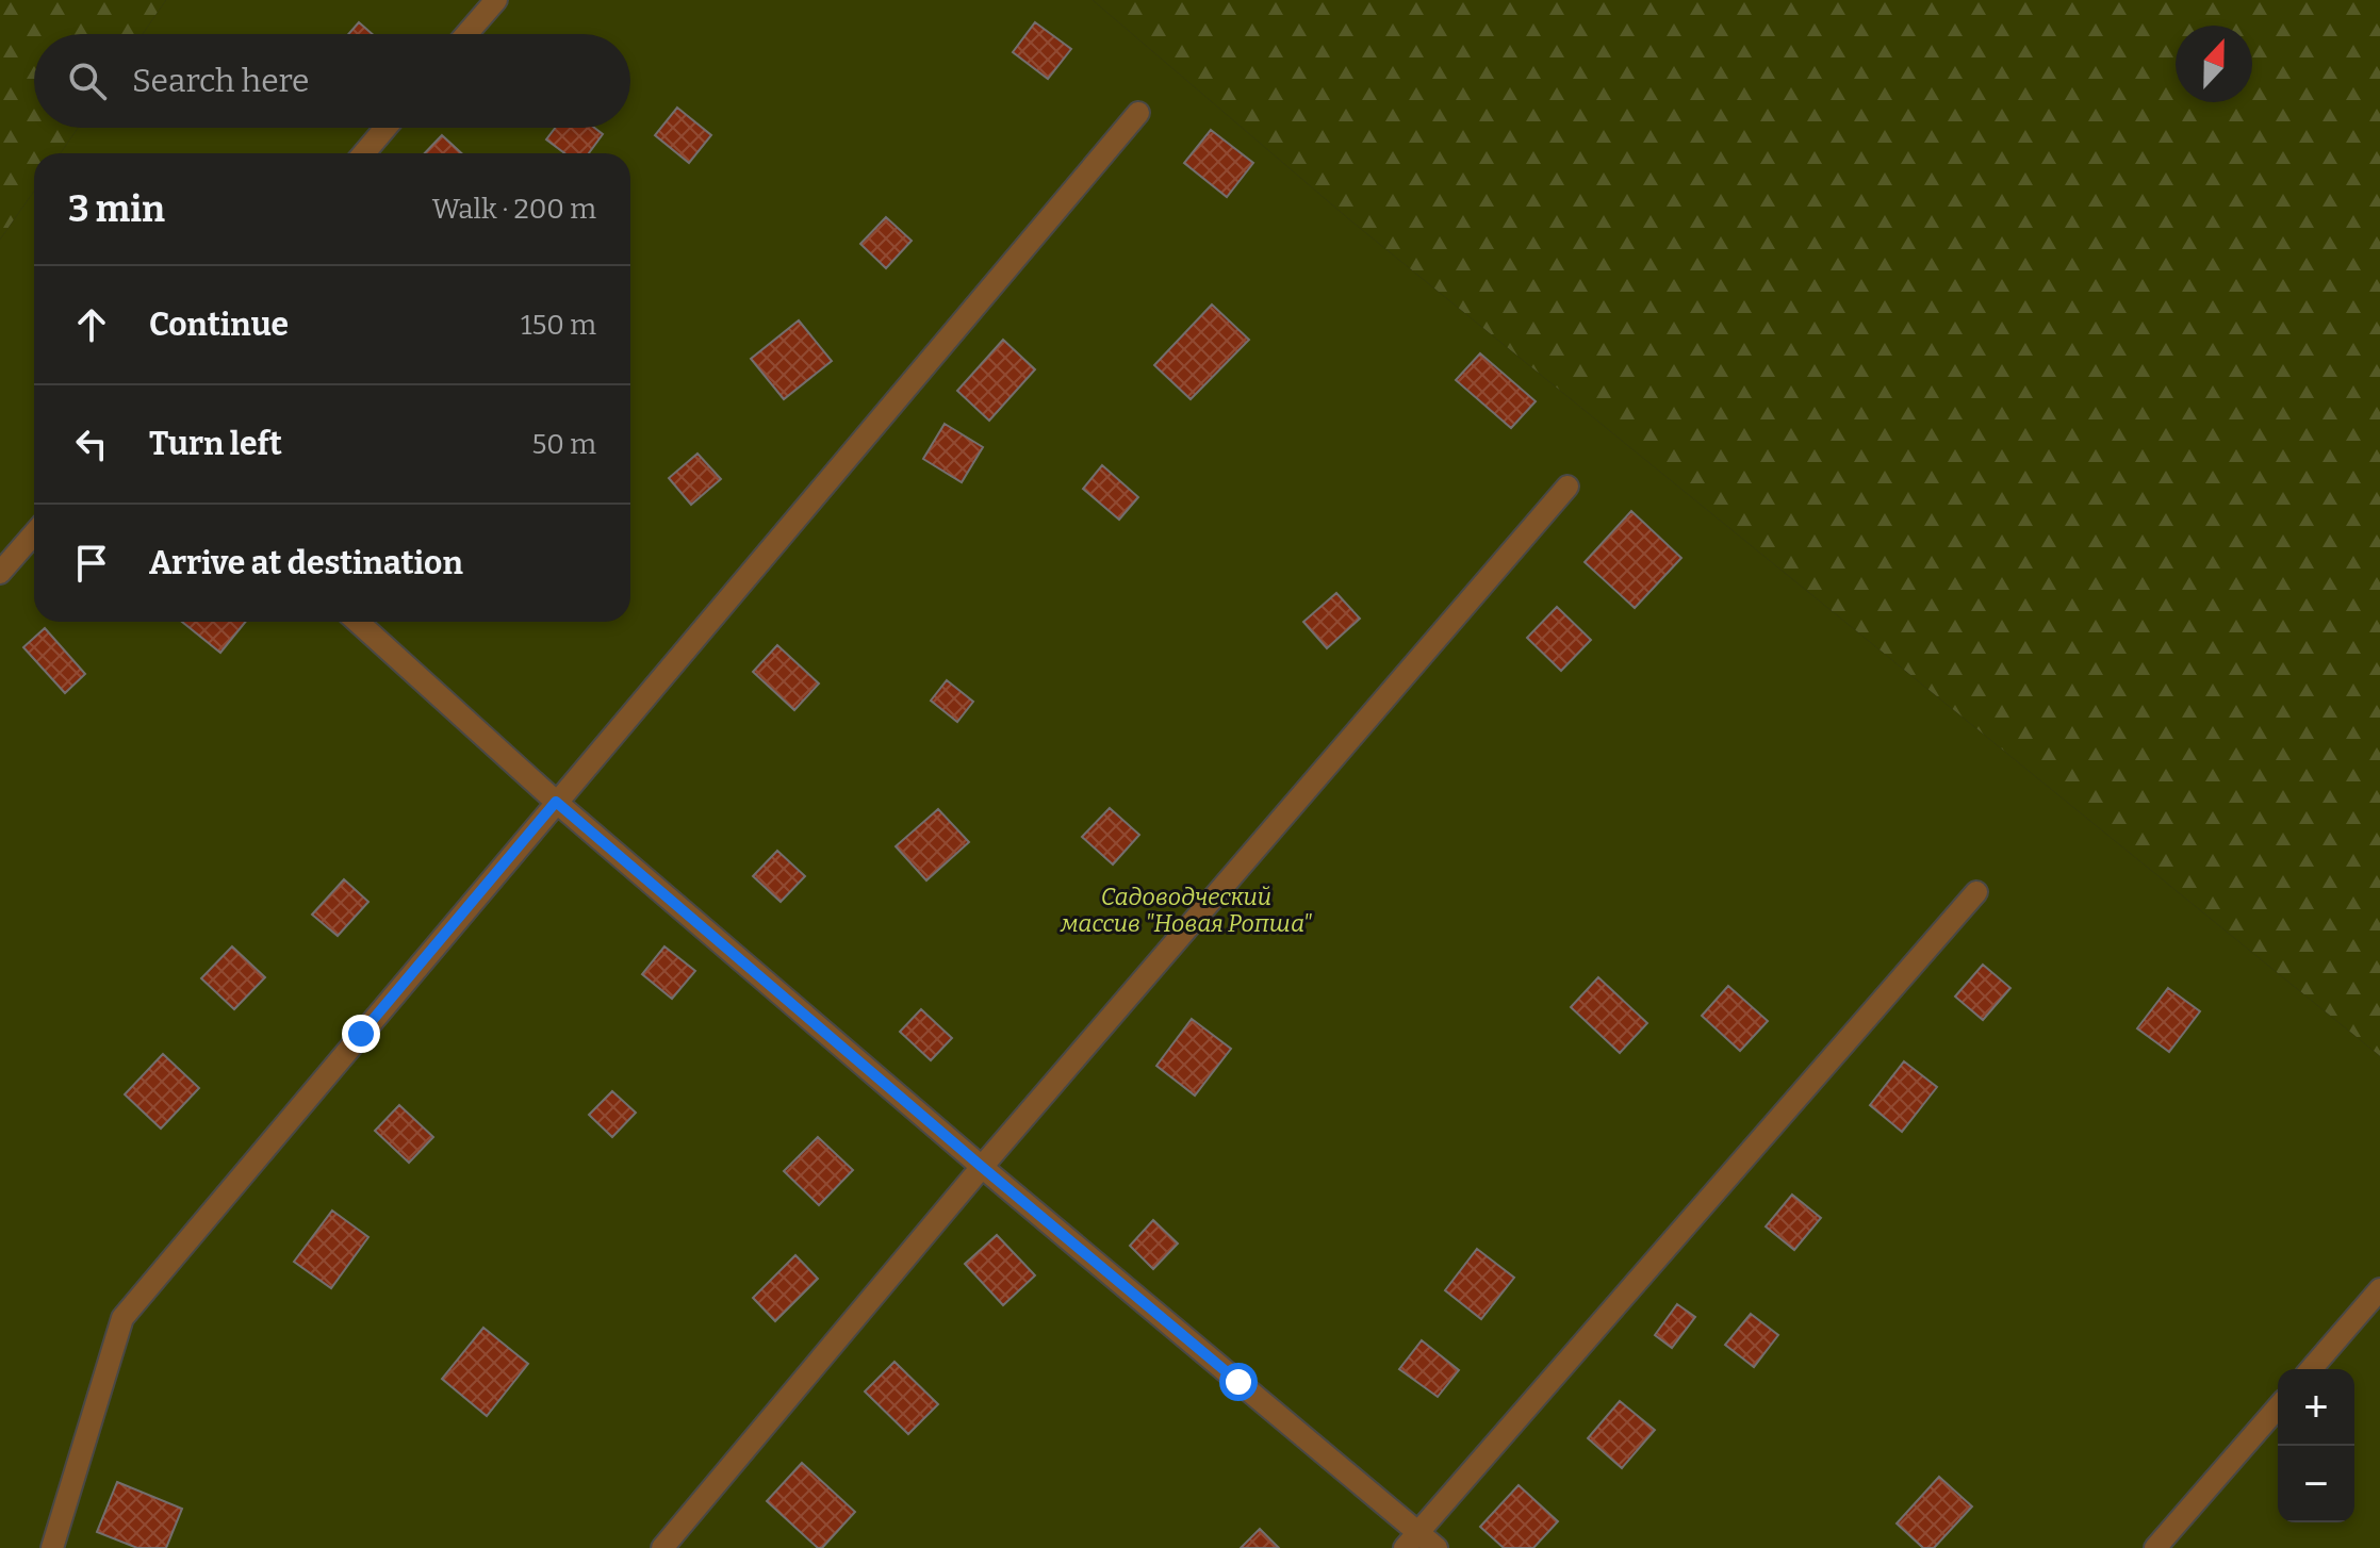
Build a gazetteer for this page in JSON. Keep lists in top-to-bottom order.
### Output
{
  "parks": ["Садоводческий массив \"Новая Ропша\""],
  "north": "top",
  "page": {
    "search": "Search here",
    "heading": ["3 min", "Walk · 200 m"],
    "list": [
      ["Continue", "150 m"],
      ["Turn left", "50 m"],
      "Arrive at destination"
    ],
    "map_buttons": ["+", "−"]
  }
}
